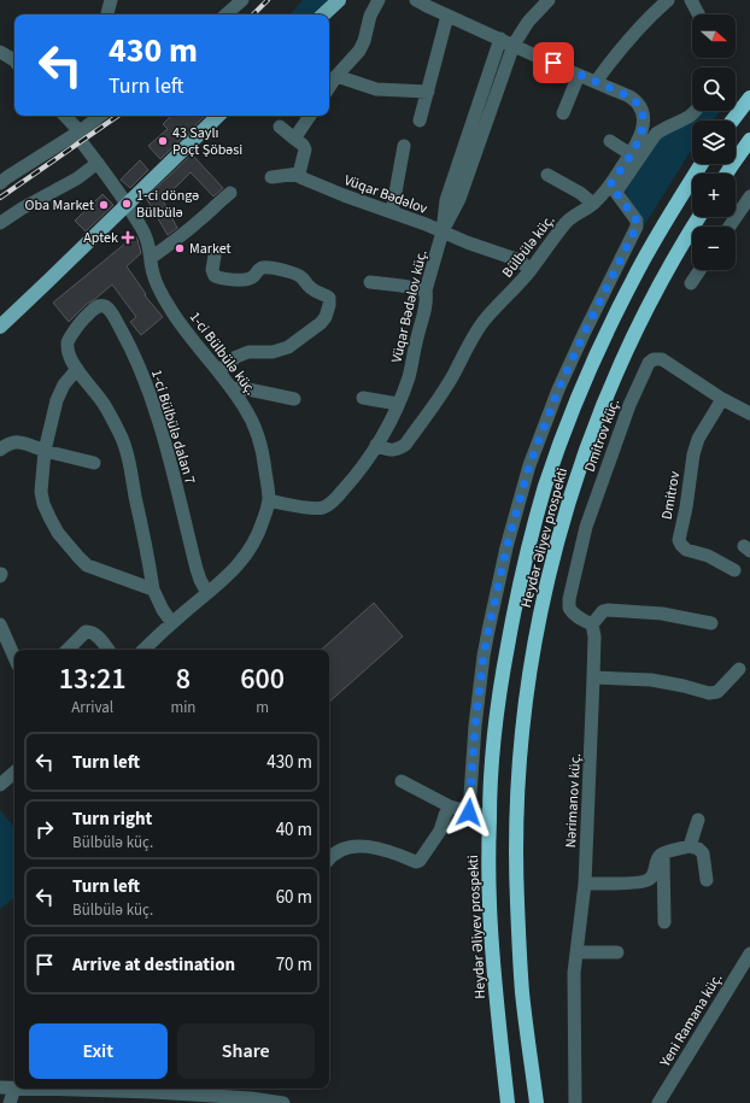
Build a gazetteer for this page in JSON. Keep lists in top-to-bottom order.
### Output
{
  "streets": {
    "highway": ["Heydər Əliyev prospekti"],
    "street": [
      "Vüqar Bədəlov",
      "Bülbülə küç.",
      "Vüqar Bədəlov küç.",
      "1-ci Bülbülə küç.",
      "1-ci Bülbülə dalan 7",
      "Dmitrov küç.",
      "Dmitrov",
      "Nərimanov küç.",
      "Yeni Ramana küç."
    ]
  },
  "crossings": [
    ["Vüqar Bədəlov", "Bülbülə küç."],
    ["Vüqar Bədəlov", "Vüqar Bədəlov küç."],
    ["Bülbülə küç.", "Vüqar Bədəlov küç."],
    ["Vüqar Bədəlov küç.", "1-ci Bülbülə küç."],
    ["1-ci Bülbülə küç.", "1-ci Bülbülə dalan 7"],
    ["Dmitrov küç.", "Dmitrov"],
    ["Dmitrov küç.", "Nərimanov küç."]
  ],
  "places": {
    "other": [
      "43 Saylı Poçt Şöbəsi",
      "1-ci döngə Bülbülə",
      "Oba Market",
      "Market"
    ],
    "health": ["Aptek"]
  },
  "north": "right",
  "page": {
    "map_buttons": ["+", "−"],
    "turn": ["430 m", "Turn left"],
    "eta": [
      "13:21",
      "Arrival",
      "8",
      "min",
      "600",
      "m"
    ],
    "list": [
      {
        "name": "Turn left",
        "value": "430 m"
      },
      {
        "name": "Turn right",
        "note": "Bülbülə küç.",
        "value": "40 m"
      },
      {
        "name": "Turn left",
        "note": "Bülbülə küç.",
        "value": "60 m"
      },
      {
        "name": "Arrive at destination",
        "value": "70 m"
      }
    ],
    "buttons": ["Exit", "Share"]
  }
}
